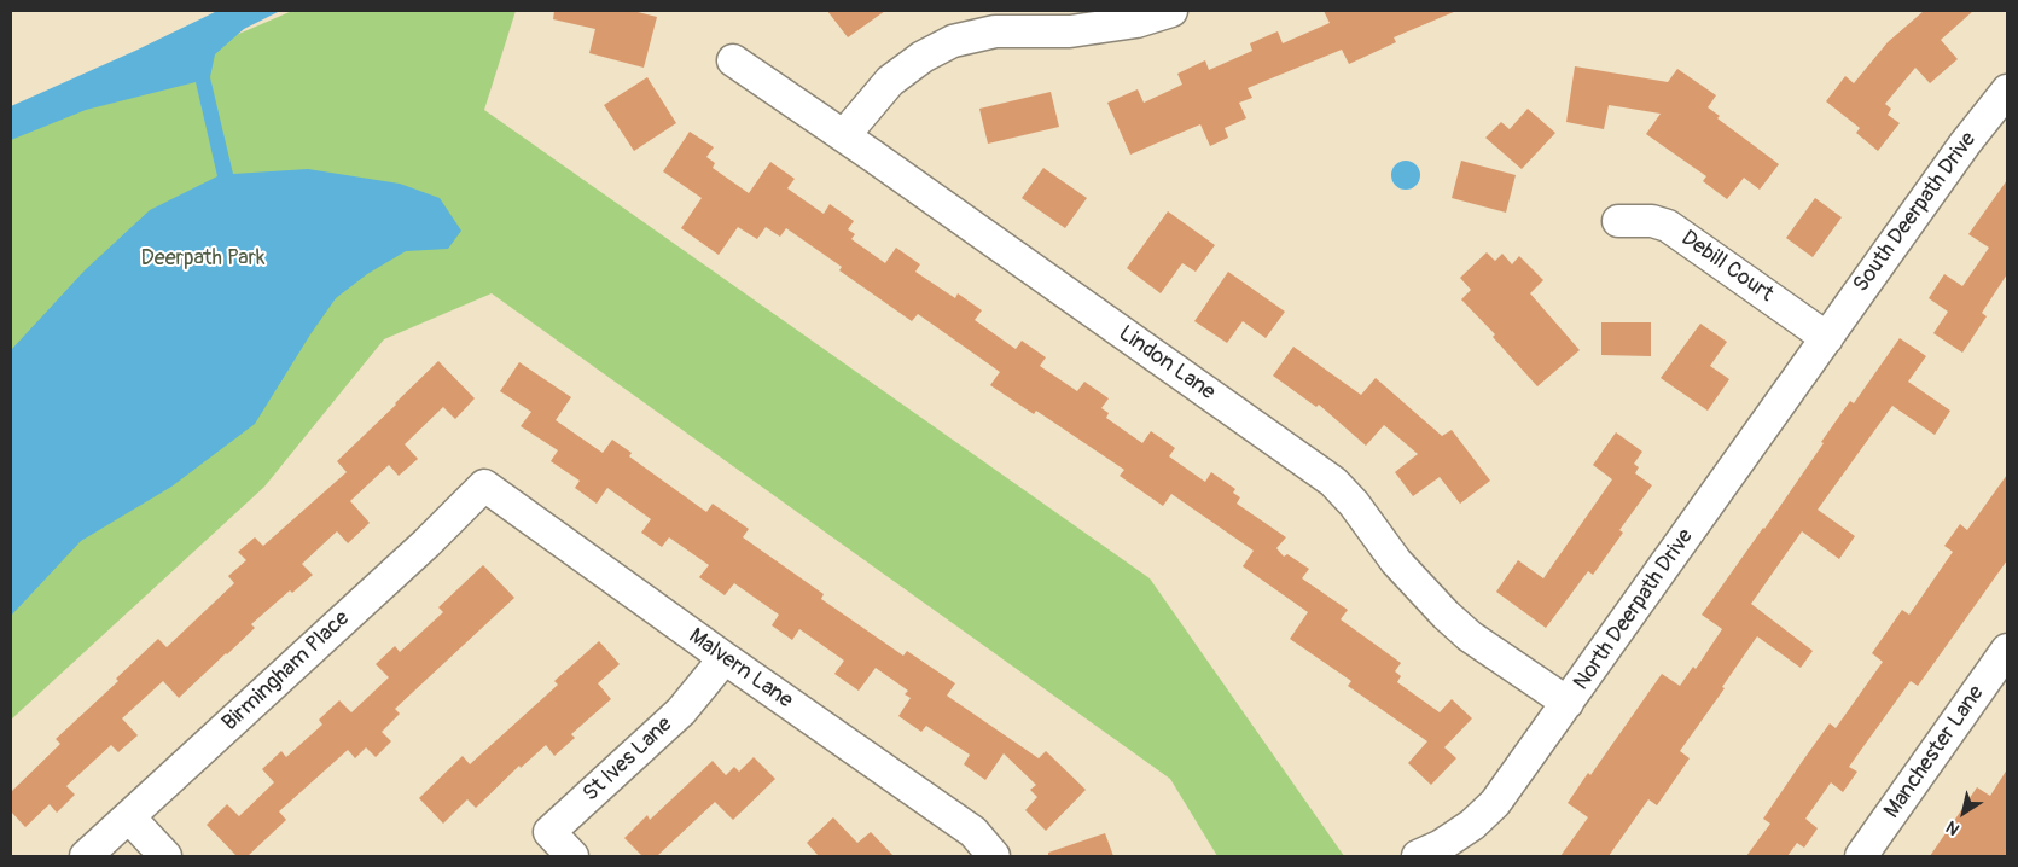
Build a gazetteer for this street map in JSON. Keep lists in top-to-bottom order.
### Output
{
  "streets": {
    "street": [
      "South Deerpath Drive",
      "Debill Court",
      "Lindon Lane",
      "North Deerpath Drive",
      "Malvern Lane",
      "Birmingham Place",
      "Manchester Lane",
      "St Ives Lane"
    ]
  },
  "crossings": [
    ["South Deerpath Drive", "Debill Court"],
    ["South Deerpath Drive", "North Deerpath Drive"],
    ["Debill Court", "North Deerpath Drive"],
    ["Lindon Lane", "North Deerpath Drive"],
    ["Malvern Lane", "Birmingham Place"],
    ["Malvern Lane", "St Ives Lane"]
  ],
  "parks": ["Deerpath Park"],
  "north": "bottom left"
}
